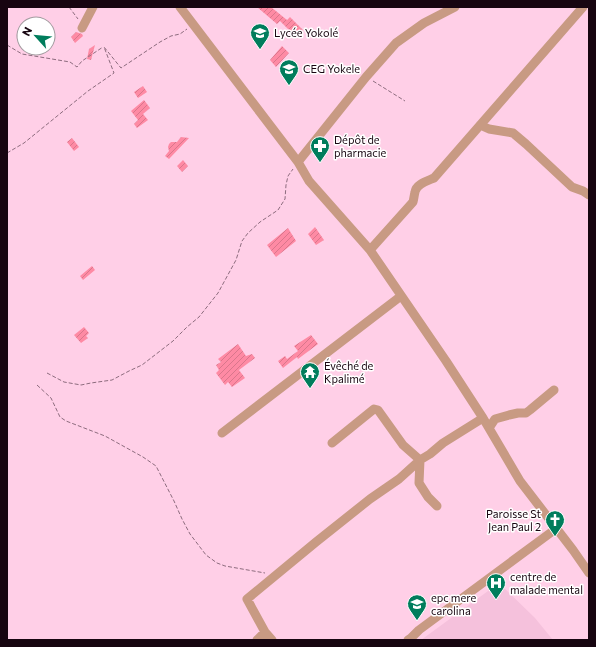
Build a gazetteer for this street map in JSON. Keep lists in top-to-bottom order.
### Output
{
  "places": {
    "school or university": ["Lycée Yokolé", "CEG Yokele", "epc mere carolina"],
    "pharmacy": ["Dépôt de pharmacie"],
    "temple": ["Évêché de Kpalimé"],
    "church": ["Paroisse St Jean Paul 2"],
    "hospital": ["centre de malade mental"]
  },
  "north": "top left"
}
